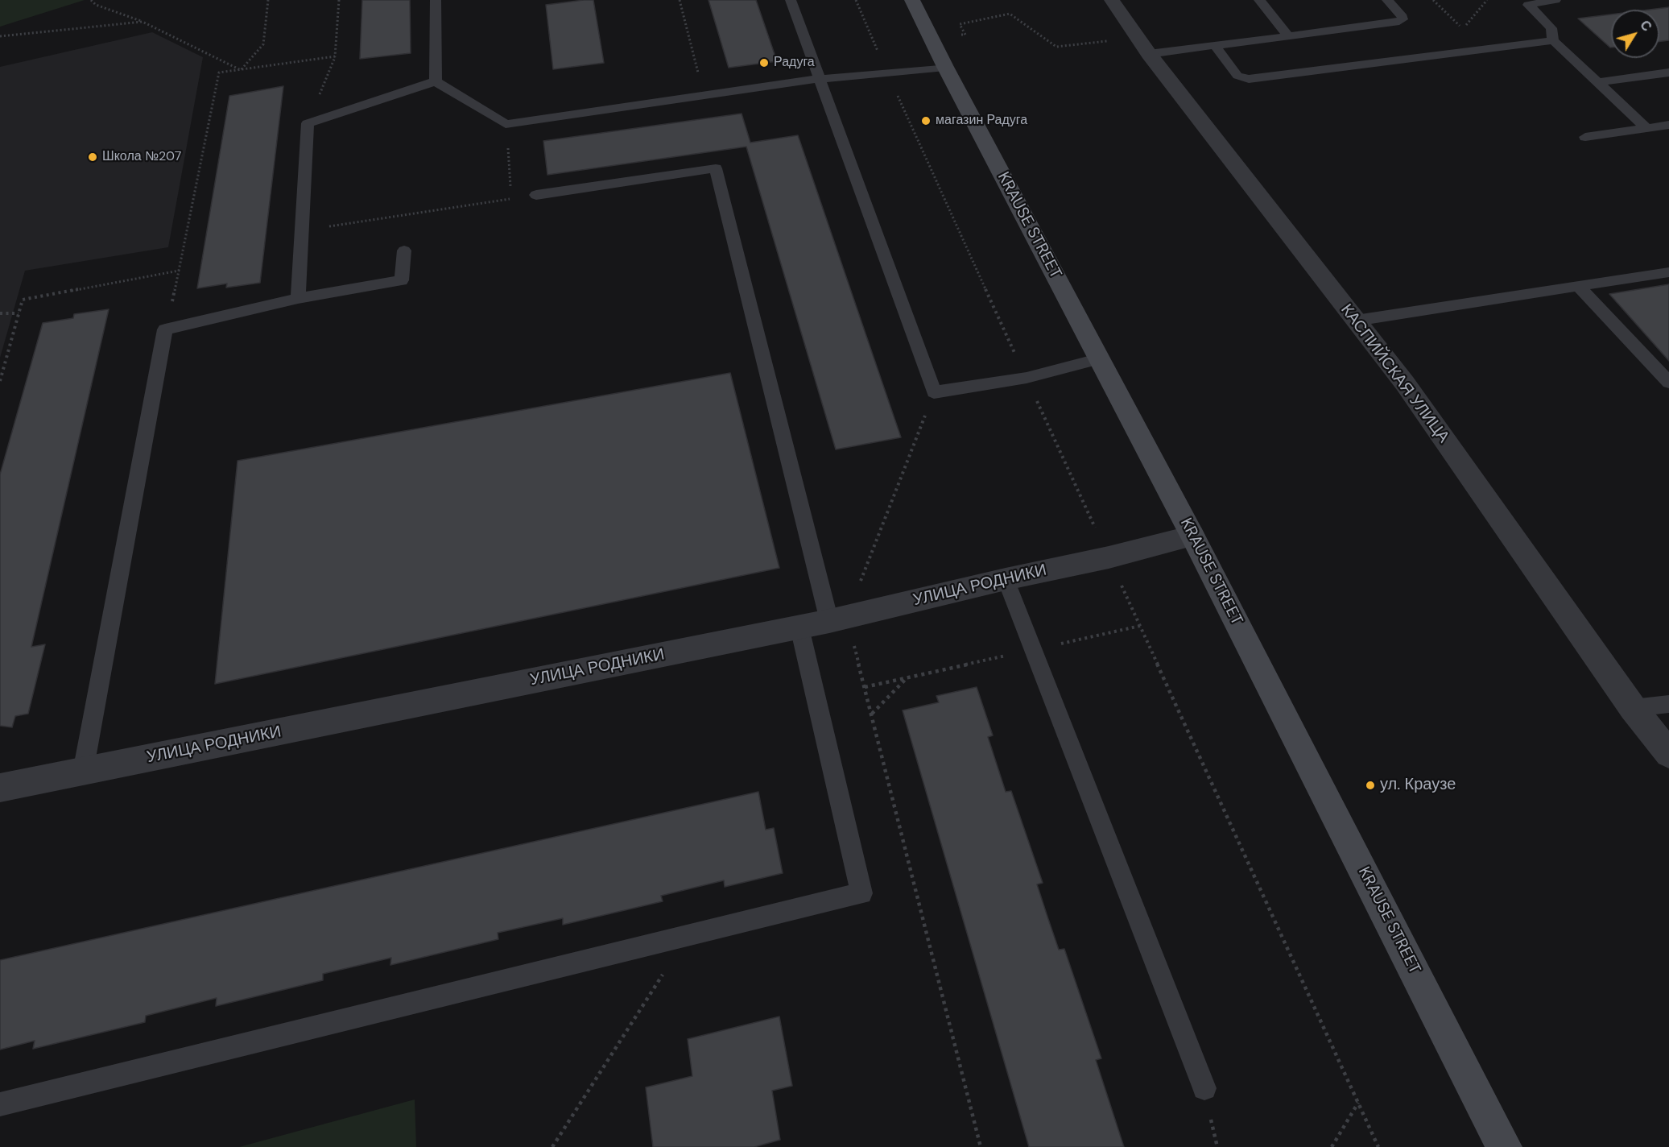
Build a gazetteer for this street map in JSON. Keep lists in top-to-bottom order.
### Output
{
  "streets": {
    "main road": ["KRAUSE STREET"],
    "street": ["КАСПИЙСКАЯ УЛИЦА", "УЛИЦА РОДНИКИ"]
  },
  "crossings": [
    ["KRAUSE STREET", "УЛИЦА РОДНИКИ"]
  ],
  "places": [
    "Радуга",
    "магазин Радуга",
    "Школа №207",
    "ул. Краузе"
  ],
  "north": "top right"
}
